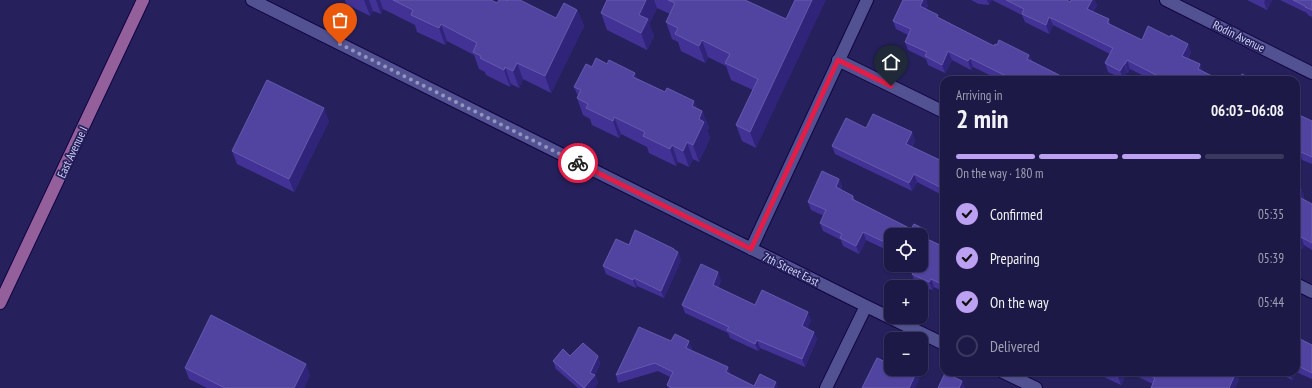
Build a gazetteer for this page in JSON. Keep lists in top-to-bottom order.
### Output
{
  "streets": {
    "main road": ["East Avenue I"],
    "street": ["Rodin Avenue", "7th Street East"]
  },
  "page": {
    "heading": ["2 min", "Arriving in", "06:03–06:08"],
    "bar": "On the way · 180 m",
    "list": [
      ["Confirmed", "05:35"],
      ["Preparing", "05:39"],
      ["On the way", "05:44"],
      "Delivered"
    ],
    "map_buttons": ["+", "−"]
  }
}
